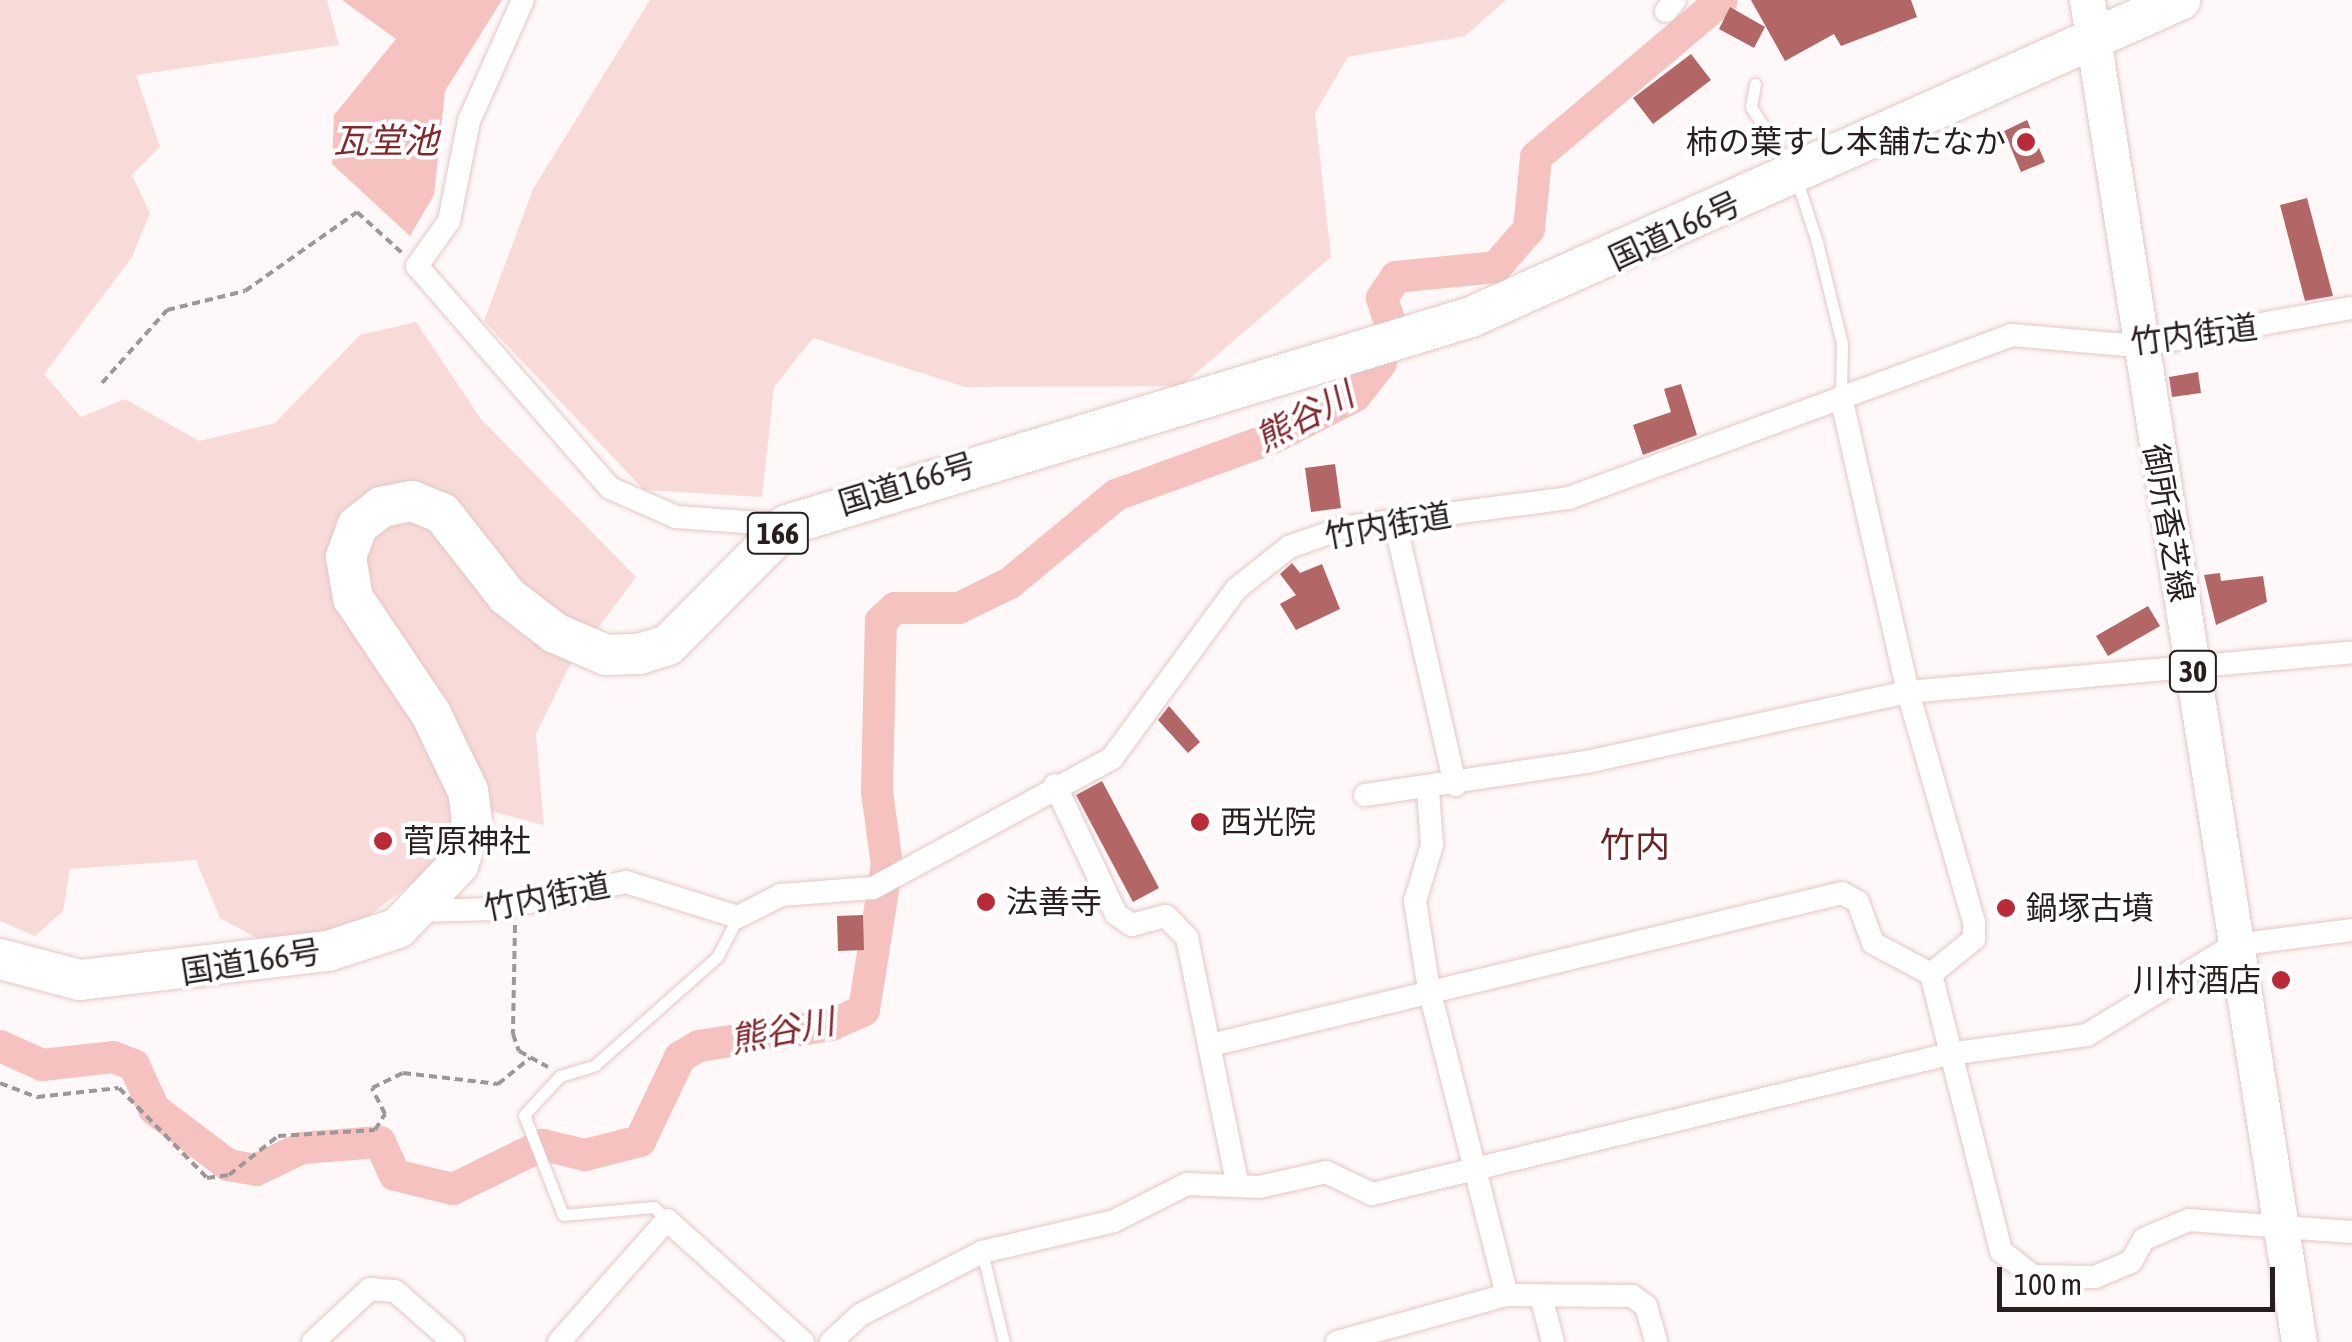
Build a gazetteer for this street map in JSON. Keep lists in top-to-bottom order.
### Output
{
  "streets": {
    "highway": ["国道166号", "166"],
    "main road": ["御所香芝線", "30"],
    "street": ["竹内街道"]
  },
  "crossings": [
    ["国道166号", "竹内街道"],
    ["国道166号", "御所香芝線"],
    ["竹内街道", "御所香芝線"]
  ],
  "districts": ["竹内"],
  "water": ["瓦堂池", "熊谷川"],
  "places": [
    "柿の葉すし本舗たなか",
    "西光院",
    "菅原神社",
    "法善寺",
    "鍋塚古墳",
    "川村酒店"
  ],
  "scale_bar": "100 m"
}
